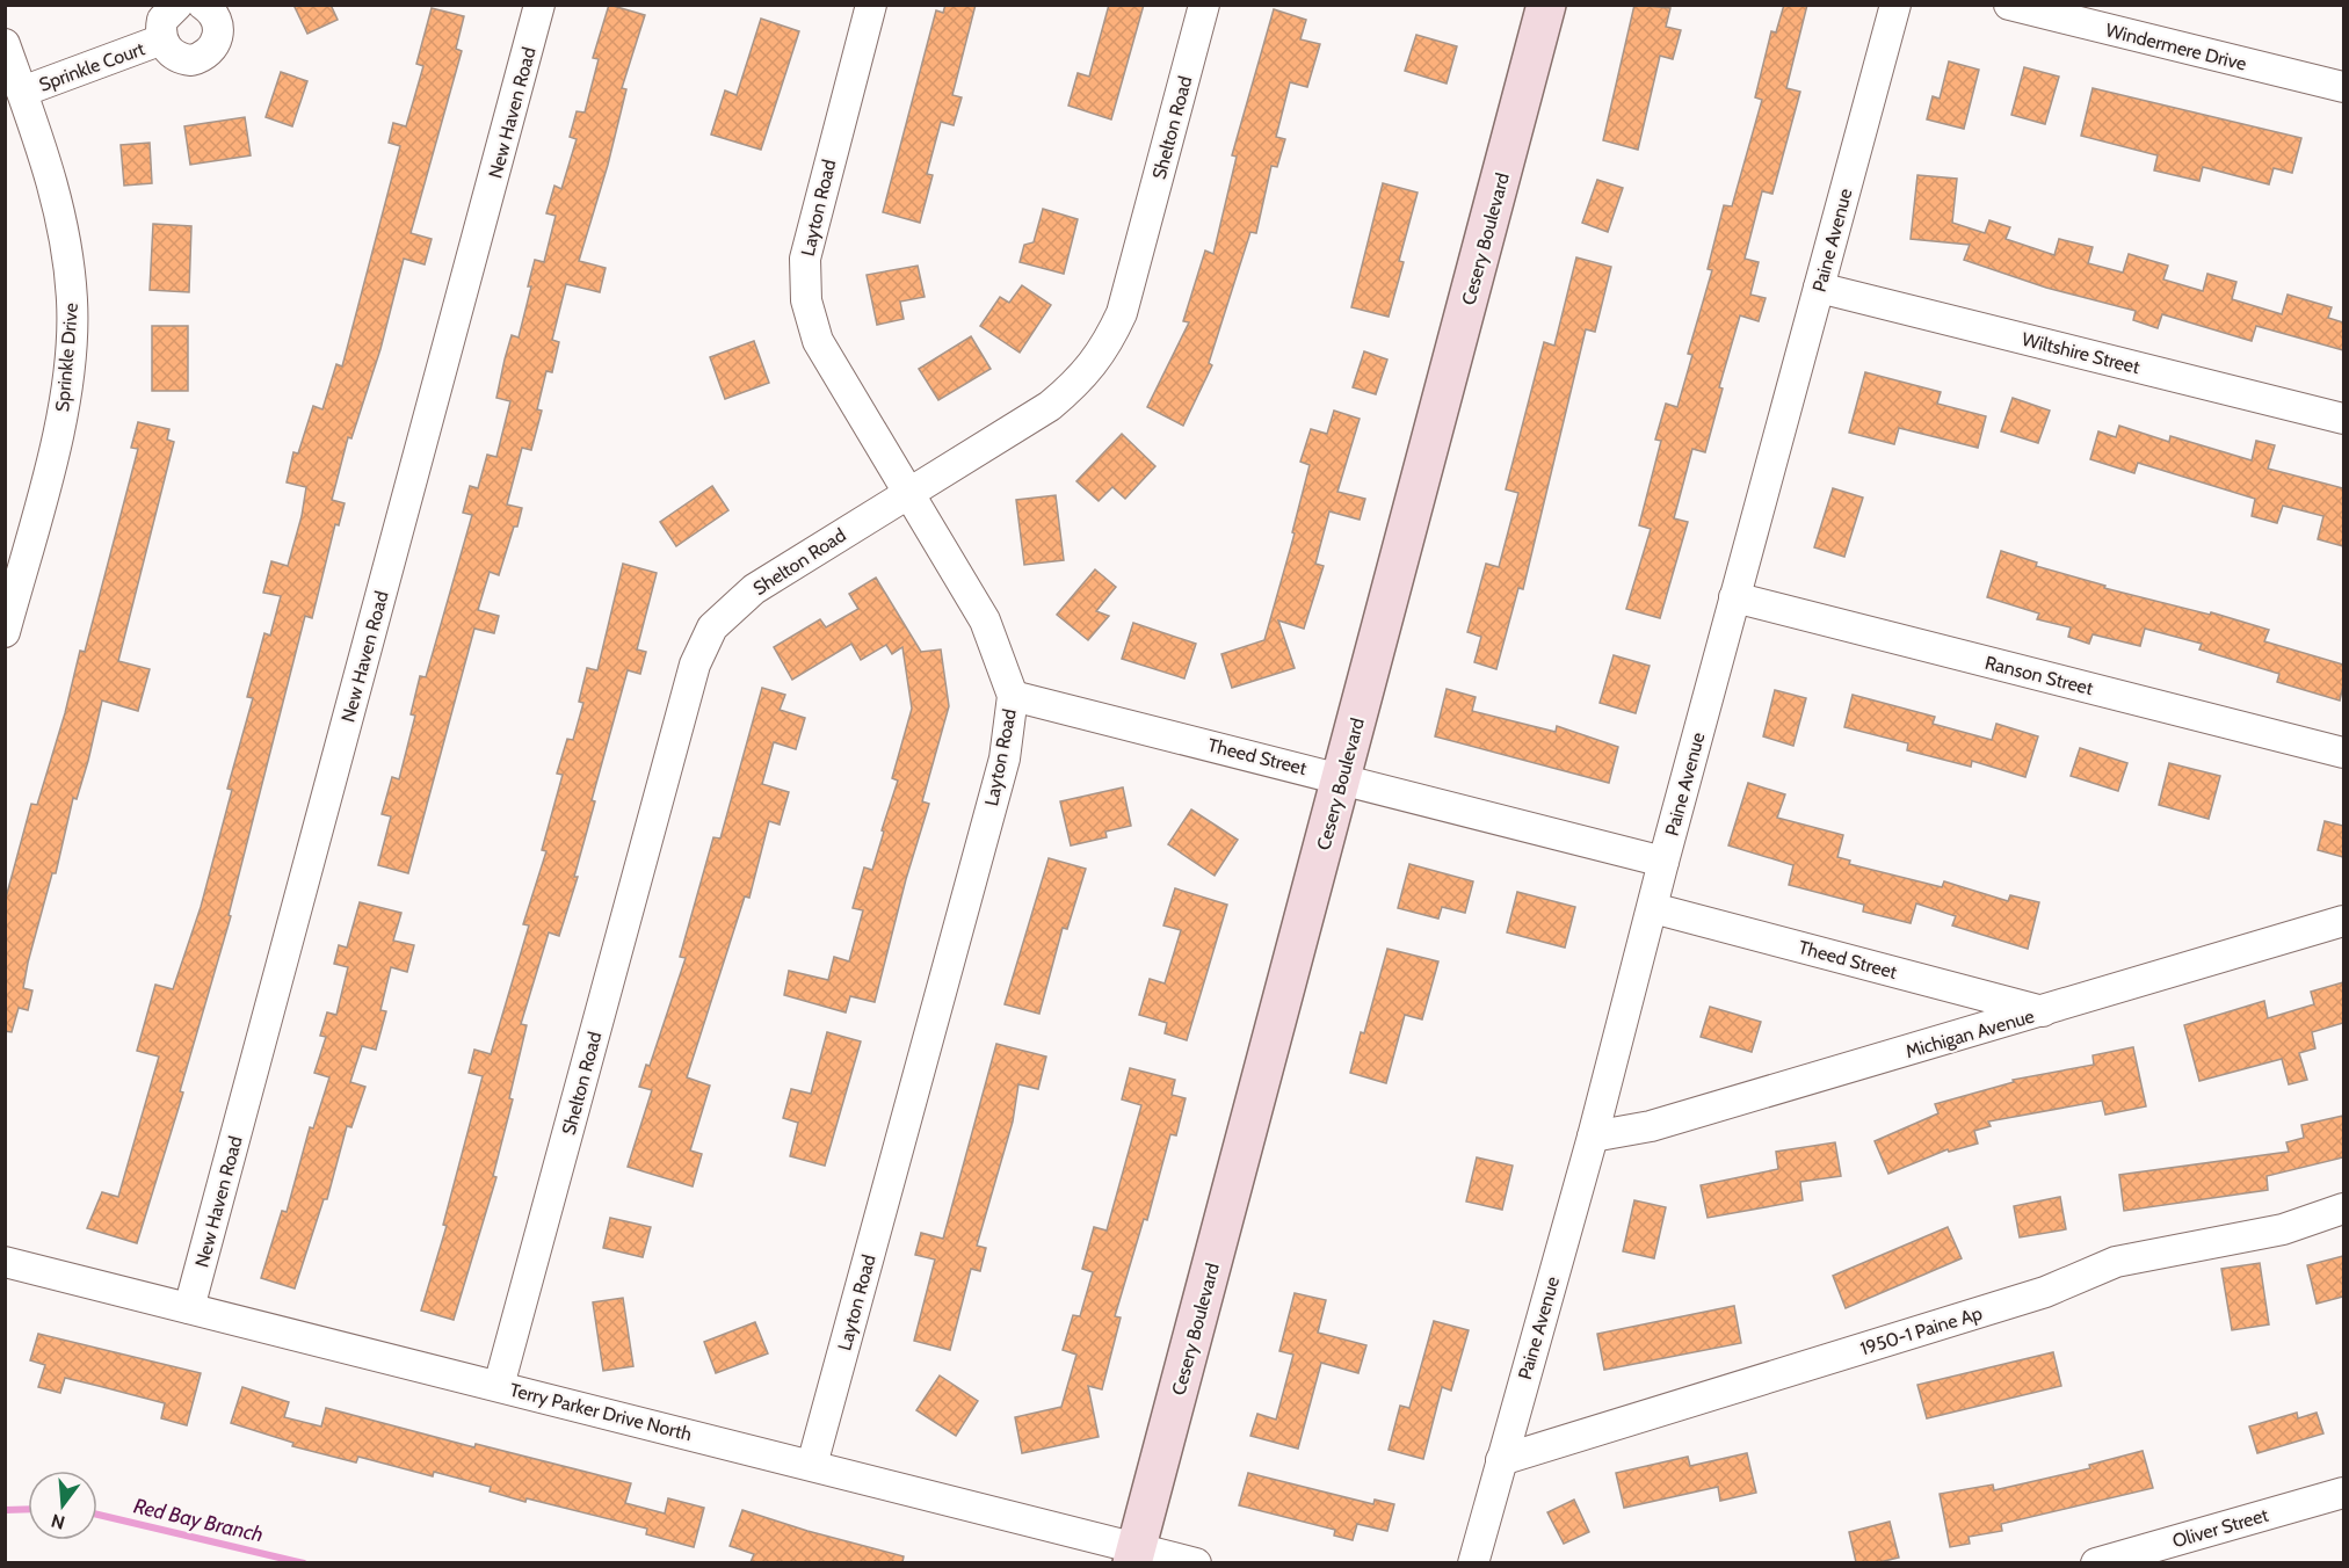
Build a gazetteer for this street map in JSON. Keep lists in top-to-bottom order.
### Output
{
  "streets": {
    "main road": ["Cesery Boulevard"],
    "street": [
      "Windermere Drive",
      "Sprinkle Court",
      "New Haven Road",
      "Shelton Road",
      "Layton Road",
      "Paine Avenue",
      "Wiltshire Street",
      "Sprinkle Drive",
      "Ranson Street",
      "Theed Street",
      "Michigan Avenue",
      "1950-1 Paine Ap",
      "Terry Parker Drive North",
      "Oliver Street"
    ]
  },
  "crossings": [
    ["Sprinkle Court", "Sprinkle Drive"],
    ["New Haven Road", "Terry Parker Drive North"],
    ["Shelton Road", "Layton Road"],
    ["Shelton Road", "Terry Parker Drive North"],
    ["Layton Road", "Theed Street"],
    ["Layton Road", "Terry Parker Drive North"],
    ["Cesery Boulevard", "Theed Street"],
    ["Cesery Boulevard", "Terry Parker Drive North"],
    ["Paine Avenue", "Wiltshire Street"],
    ["Paine Avenue", "Ranson Street"],
    ["Paine Avenue", "Theed Street"],
    ["Paine Avenue", "Michigan Avenue"],
    ["Paine Avenue", "1950-1 Paine Ap"],
    ["Theed Street", "Michigan Avenue"]
  ],
  "water": ["Red Bay Branch"],
  "north": "bottom"
}
